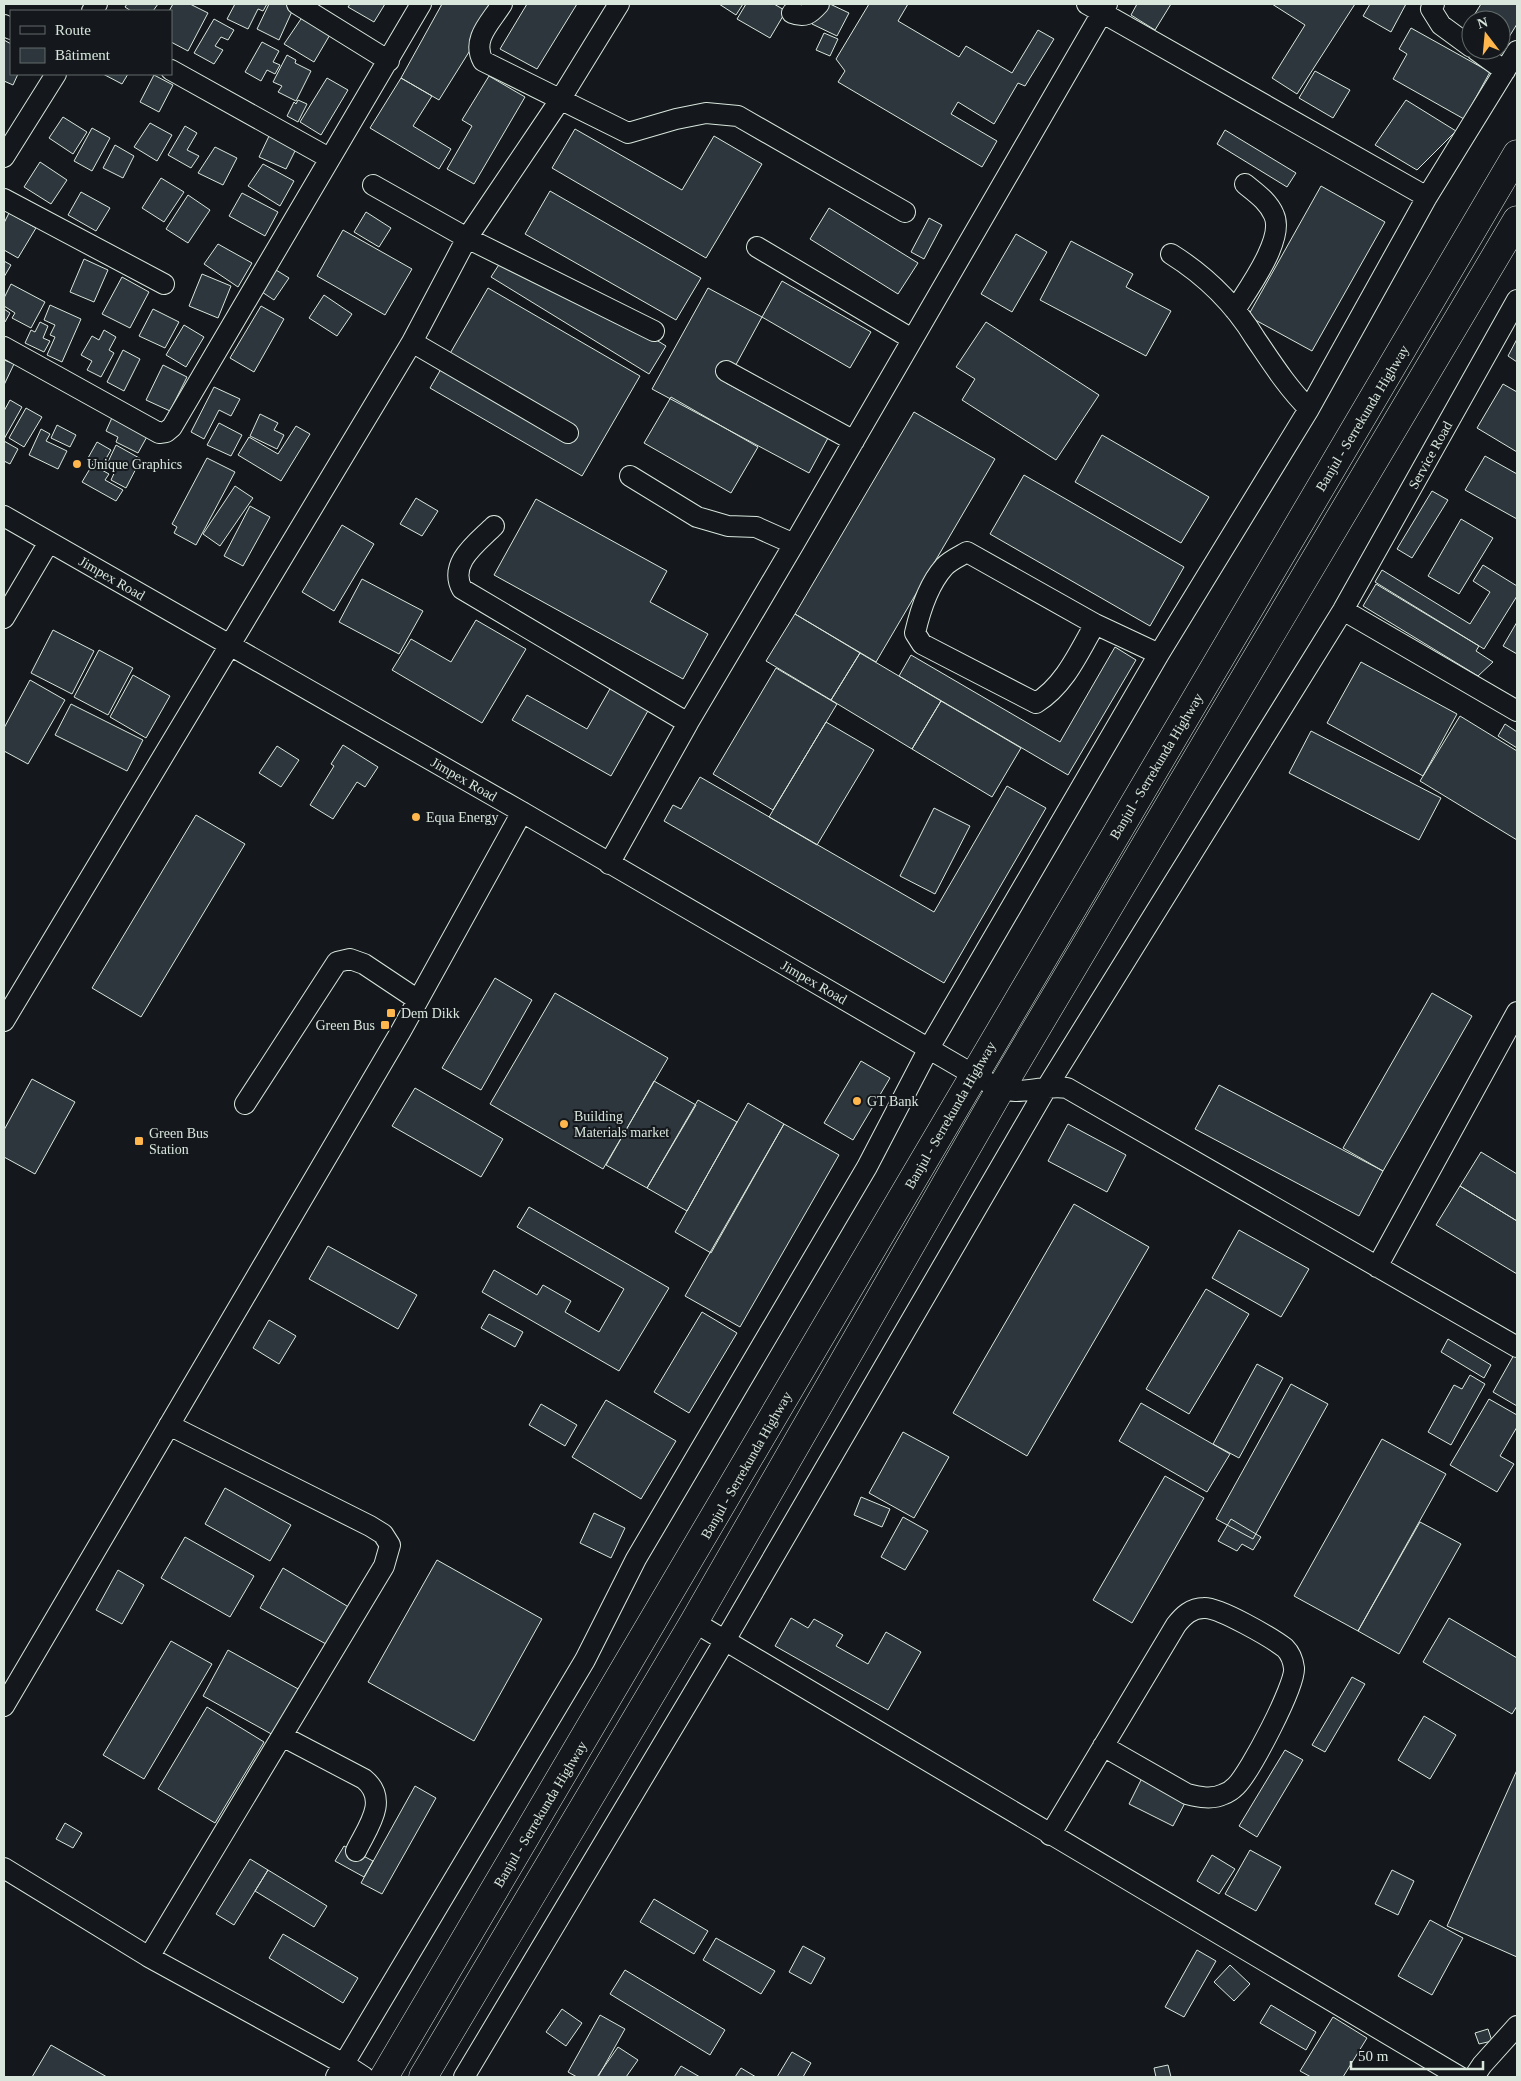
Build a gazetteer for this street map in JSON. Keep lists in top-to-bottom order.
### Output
{
  "streets": {
    "highway": ["Banjul - Serrekunda Highway"],
    "street": ["Service Road", "Jimpex Road"]
  },
  "crossings": [
    ["Banjul - Serrekunda Highway", "Jimpex Road"]
  ],
  "places": {
    "other": [
      "Unique Graphics",
      "Equa Energy",
      "GT Bank",
      "Building Materials market"
    ],
    "transit": ["Dem Dikk", "Green Bus", "Green Bus Station"]
  },
  "legend": ["Route", "Bâtiment"],
  "scale_bar": "50 m",
  "north": "top"
}
